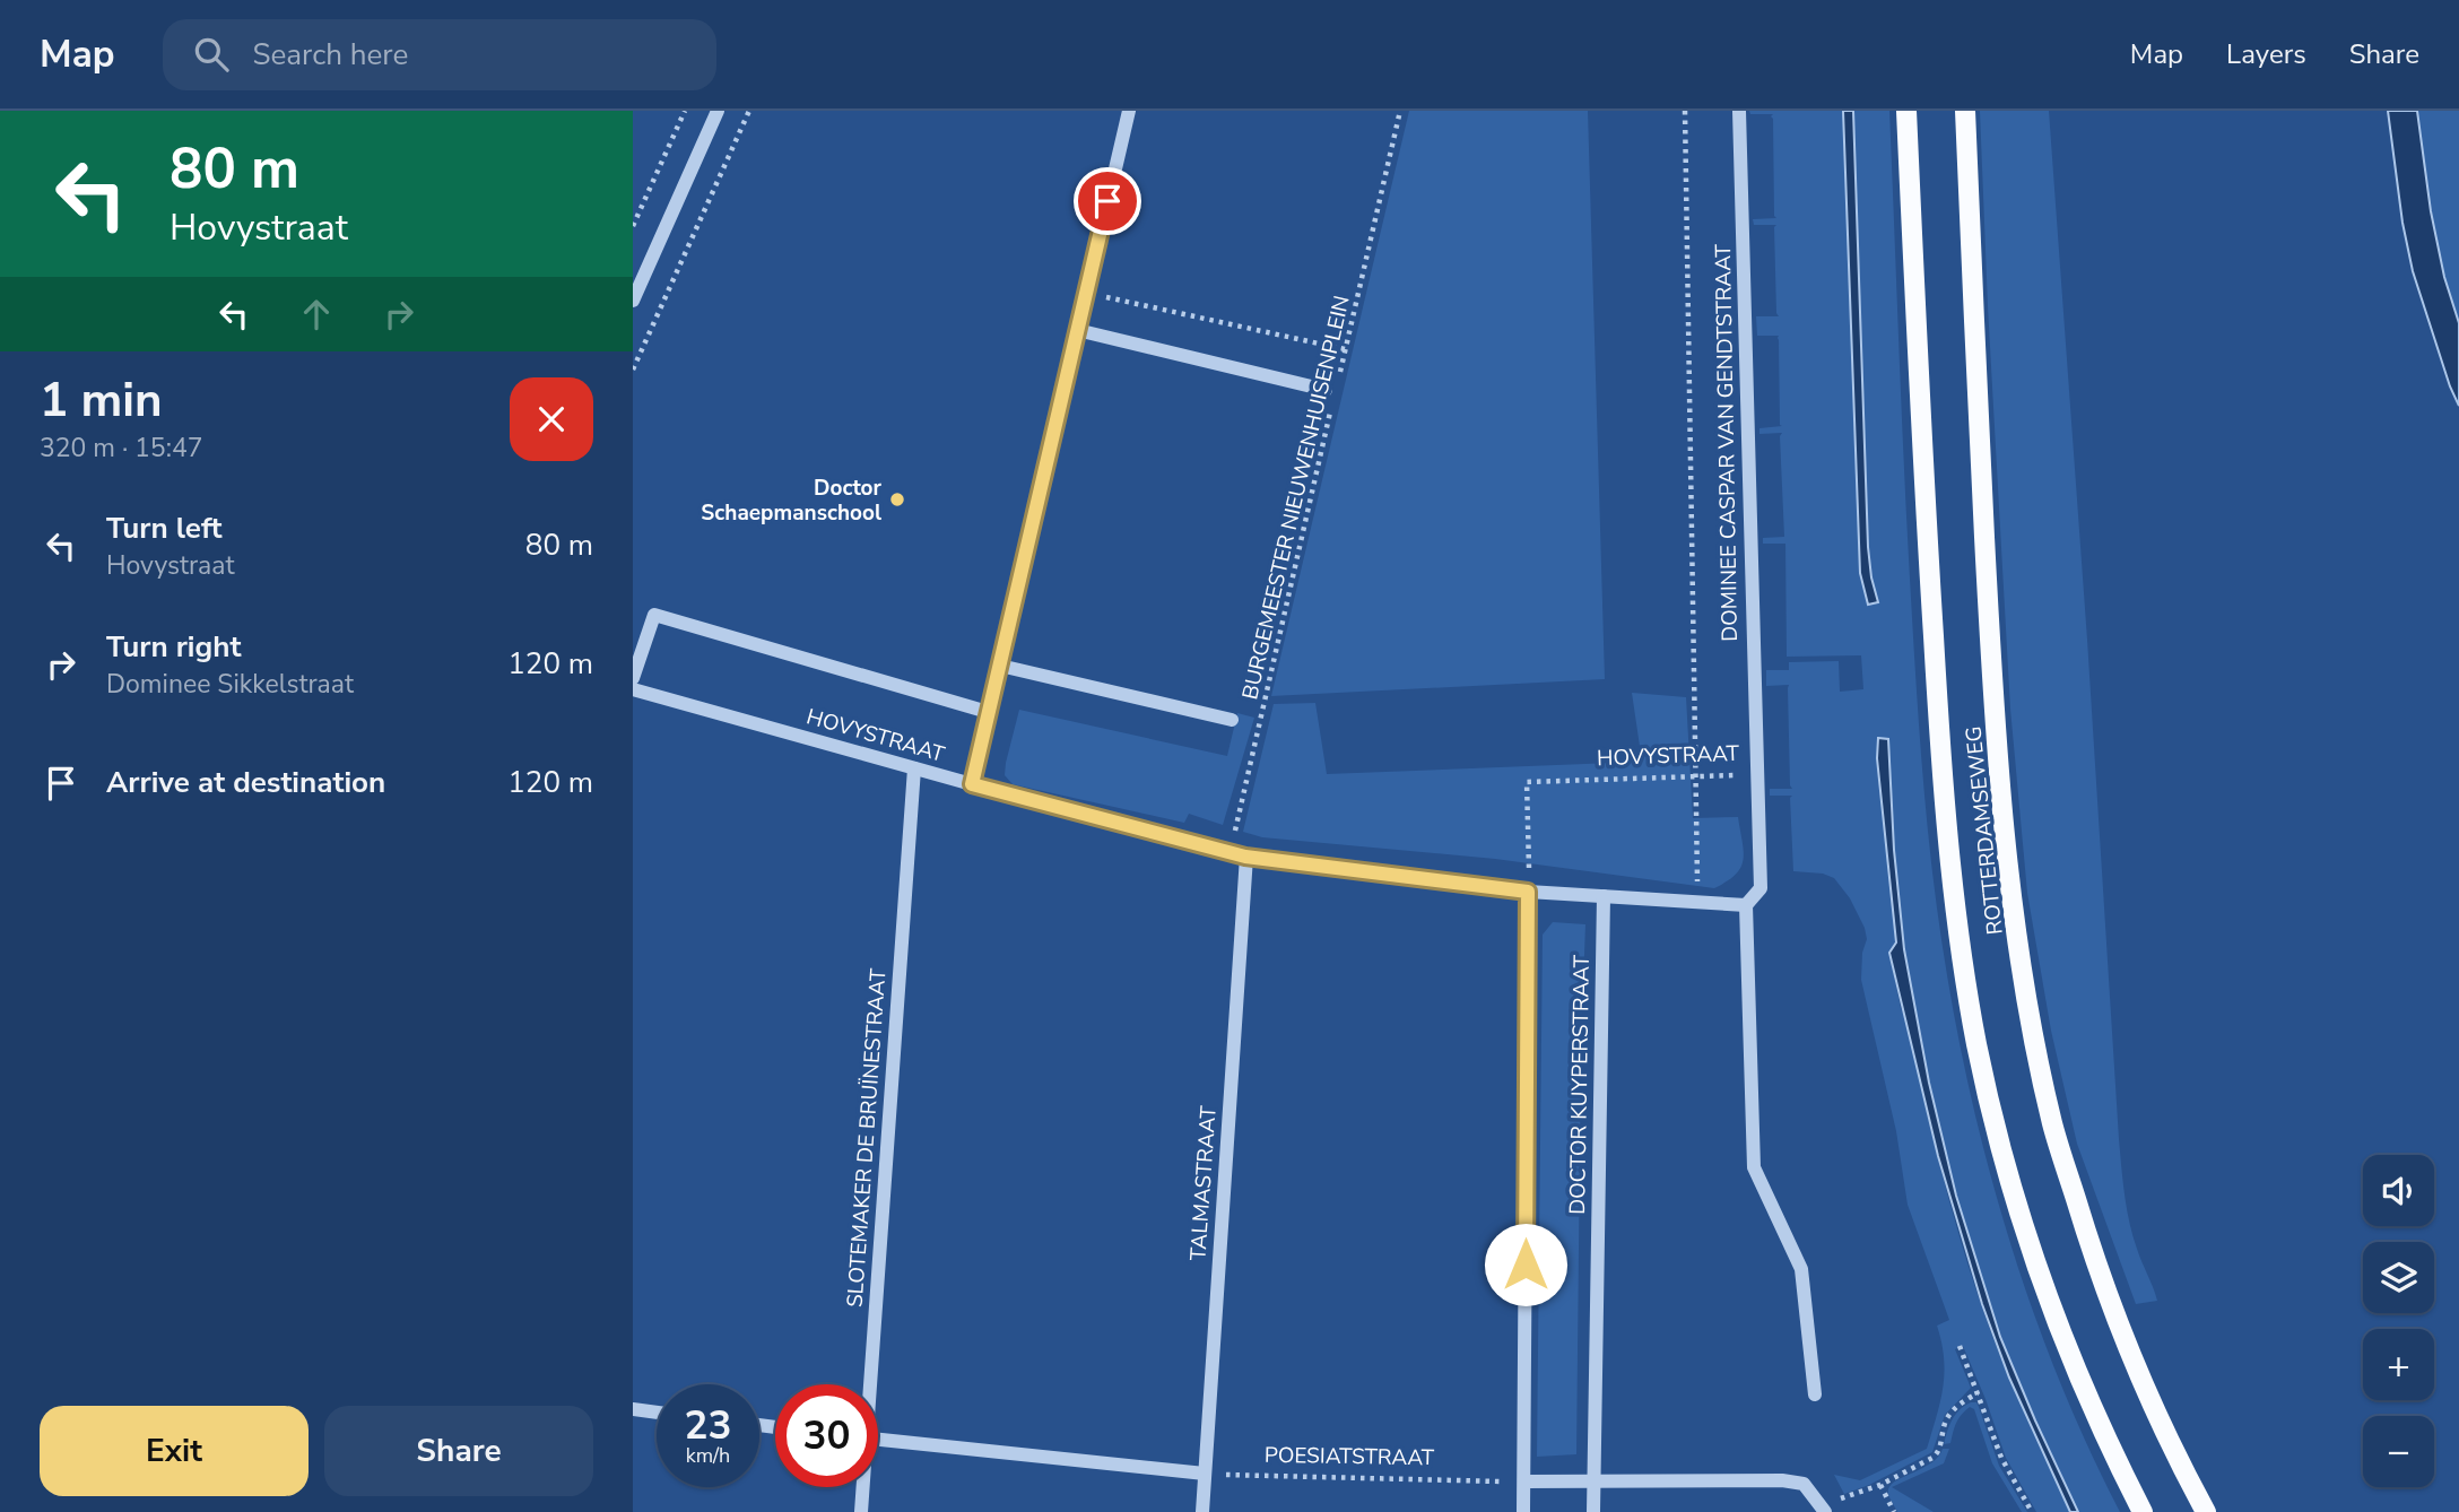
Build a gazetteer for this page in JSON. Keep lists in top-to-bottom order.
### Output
{
  "streets": {
    "main road": ["ROTTERDAMSEWEG"],
    "street": [
      "DOMINEE CASPAR VAN GENDTSTRAAT",
      "HOVYSTRAAT",
      "DOCTOR KUYPERSTRAAT",
      "SLOTEMAKER DE BRUÏNESTRAAT",
      "TALMASTRAAT"
    ],
    "path": ["BURGEMEESTER NIEUWENHUISENPLEIN", "POESIATSTRAAT"]
  },
  "crossings": [
    ["DOMINEE CASPAR VAN GENDTSTRAAT", "HOVYSTRAAT"],
    ["HOVYSTRAAT", "DOCTOR KUYPERSTRAAT"],
    ["HOVYSTRAAT", "SLOTEMAKER DE BRUÏNESTRAAT"],
    ["HOVYSTRAAT", "TALMASTRAAT"],
    ["TALMASTRAAT", "POESIATSTRAAT"]
  ],
  "places": ["Doctor Schaepmanschool"],
  "page": {
    "header": "Map",
    "search": "Search here",
    "nav": ["Map", "Layers", "Share"],
    "turn": ["80 m", "Hovystraat"],
    "heading": ["1 min", "320 m · 15:47"],
    "list": [
      {
        "name": "Turn left",
        "note": "Hovystraat",
        "value": "80 m"
      },
      {
        "name": "Turn right",
        "note": "Dominee Sikkelstraat",
        "value": "120 m"
      },
      {
        "name": "Arrive at destination",
        "value": "120 m"
      }
    ],
    "map_buttons": ["+", "−"],
    "speed": "23 km/h",
    "limit": "30",
    "buttons": ["Exit", "Share"]
  }
}
